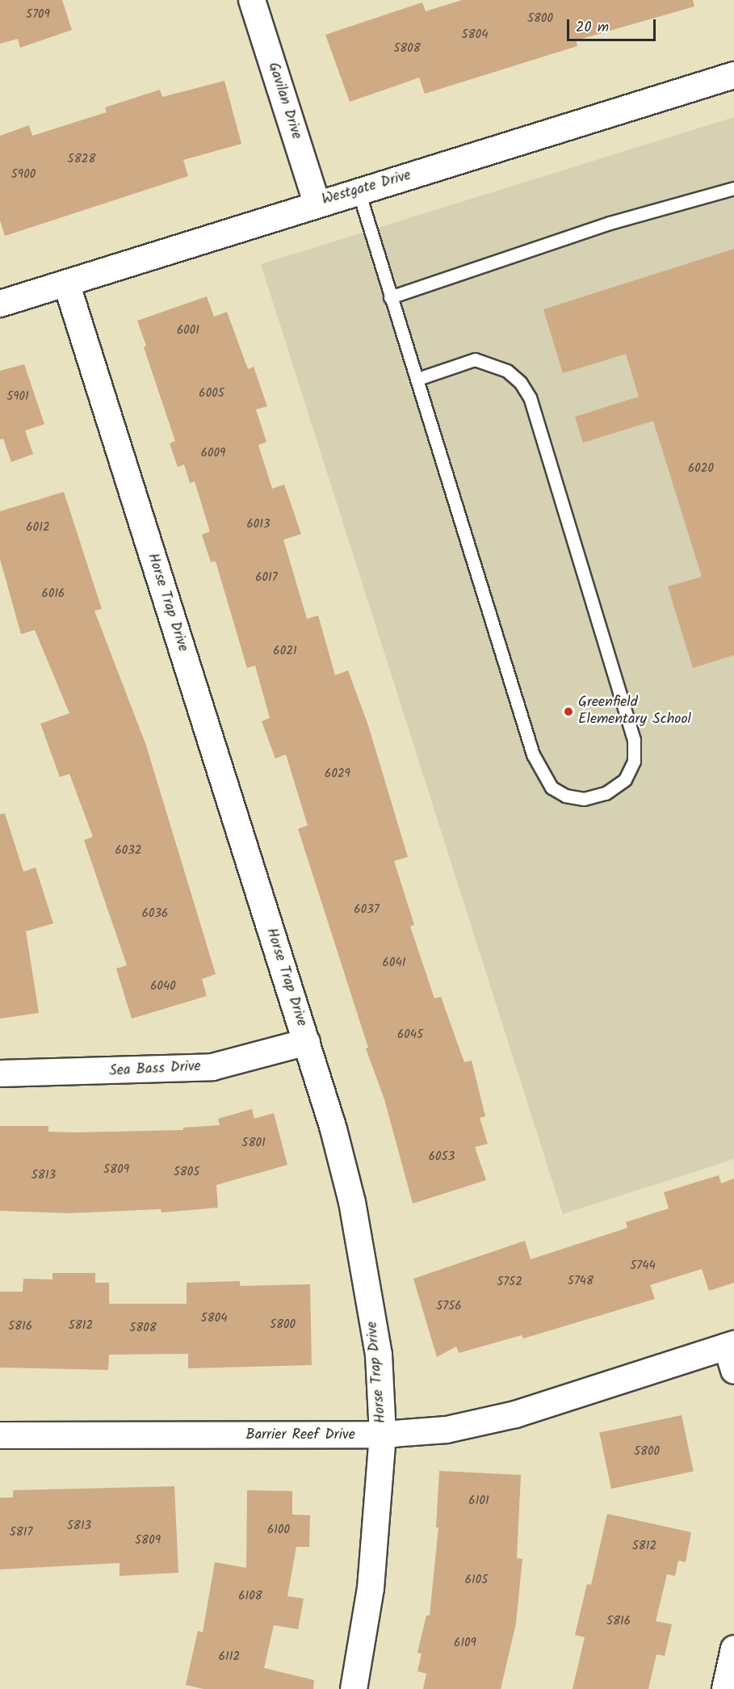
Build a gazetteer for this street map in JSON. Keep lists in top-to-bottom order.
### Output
{
  "streets": {
    "street": [
      "Gavilan Drive",
      "Westgate Drive",
      "Horse Trap Drive",
      "Sea Bass Drive",
      "Barrier Reef Drive"
    ]
  },
  "crossings": [
    ["Gavilan Drive", "Westgate Drive"],
    ["Westgate Drive", "Horse Trap Drive"],
    ["Horse Trap Drive", "Sea Bass Drive"],
    ["Horse Trap Drive", "Barrier Reef Drive"]
  ],
  "places": ["Greenfield Elementary School"],
  "house_numbers": [
    "5709",
    "5800",
    "5804",
    "5808",
    "5828",
    "5900",
    "6001",
    "6005",
    "5901",
    "6009",
    "6020",
    "6013",
    "6012",
    "6017",
    "6016",
    "6021",
    "6029",
    "6032",
    "6037",
    "6036",
    "6041",
    "6040",
    "6045",
    "5801",
    "6053",
    "5809",
    "5805",
    "5813",
    "5744",
    "5748",
    "5752",
    "5756",
    "5804",
    "5800",
    "5812",
    "5816",
    "5808",
    "5800",
    "6101",
    "5813",
    "6100",
    "5817",
    "5809",
    "5812",
    "6105",
    "6108",
    "5816",
    "6109",
    "6112"
  ],
  "scale_bar": "20 m"
}
